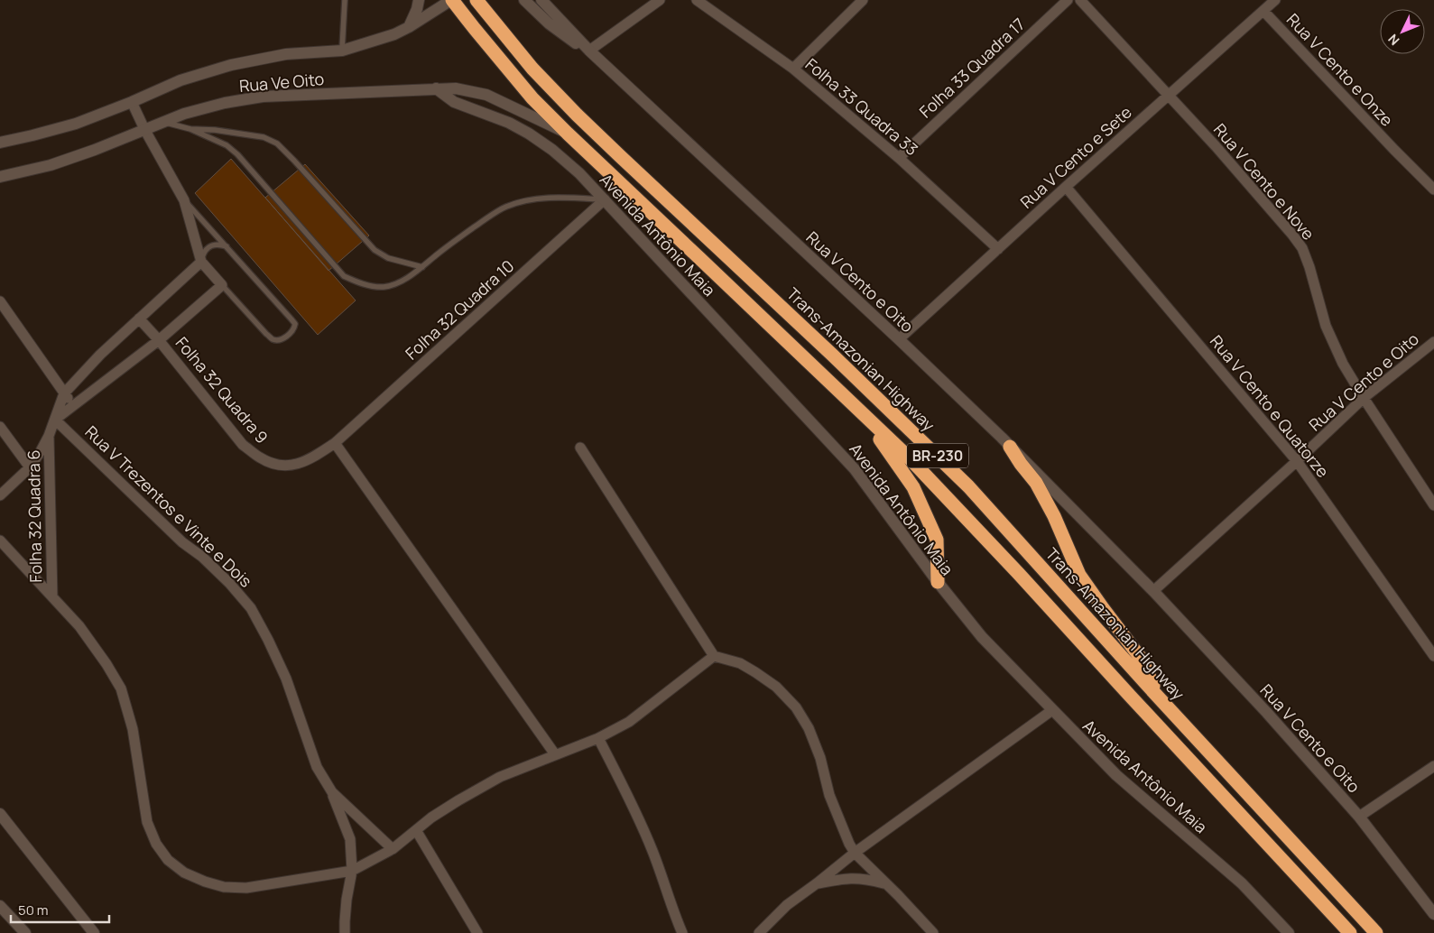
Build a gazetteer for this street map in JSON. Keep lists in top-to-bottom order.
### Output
{
  "streets": {
    "highway": ["Trans-Amazonian Highway", "BR-230"],
    "main road": ["Rua Ve Oito", "Avenida Antônio Maia", "Rua V Cento e Oito"],
    "street": [
      "Folha 33 Quadra 17",
      "Rua V Cento e Onze",
      "Folha 33 Quadra 33",
      "Rua V Cento e Sete",
      "Rua V Cento e Nove",
      "Folha 32 Quadra 10",
      "Folha 32 Quadra 9",
      "Rua V Cento e Quatorze",
      "Rua V Trezentos e Vinte e Dois",
      "Folha 32 Quadra 6"
    ]
  },
  "crossings": [
    ["Folha 33 Quadra 17", "Folha 33 Quadra 33"],
    ["Rua V Cento e Onze", "Rua V Cento e Sete"],
    ["Rua Ve Oito", "Avenida Antônio Maia"],
    ["Rua Ve Oito", "BR-230"],
    ["Folha 33 Quadra 33", "Rua V Cento e Sete"],
    ["Rua V Cento e Sete", "Rua V Cento e Nove"],
    ["Rua V Cento e Sete", "Rua V Cento e Oito"],
    ["Rua V Cento e Sete", "Rua V Cento e Quatorze"],
    ["Rua V Cento e Nove", "Rua V Cento e Oito"],
    ["Avenida Antônio Maia", "Folha 32 Quadra 10"],
    ["Rua V Cento e Oito", "Rua V Cento e Quatorze"],
    ["Folha 32 Quadra 10", "Folha 32 Quadra 9"],
    ["Folha 32 Quadra 9", "Rua V Trezentos e Vinte e Dois"]
  ],
  "scale_bar": "50 m",
  "north": "bottom left"
}
